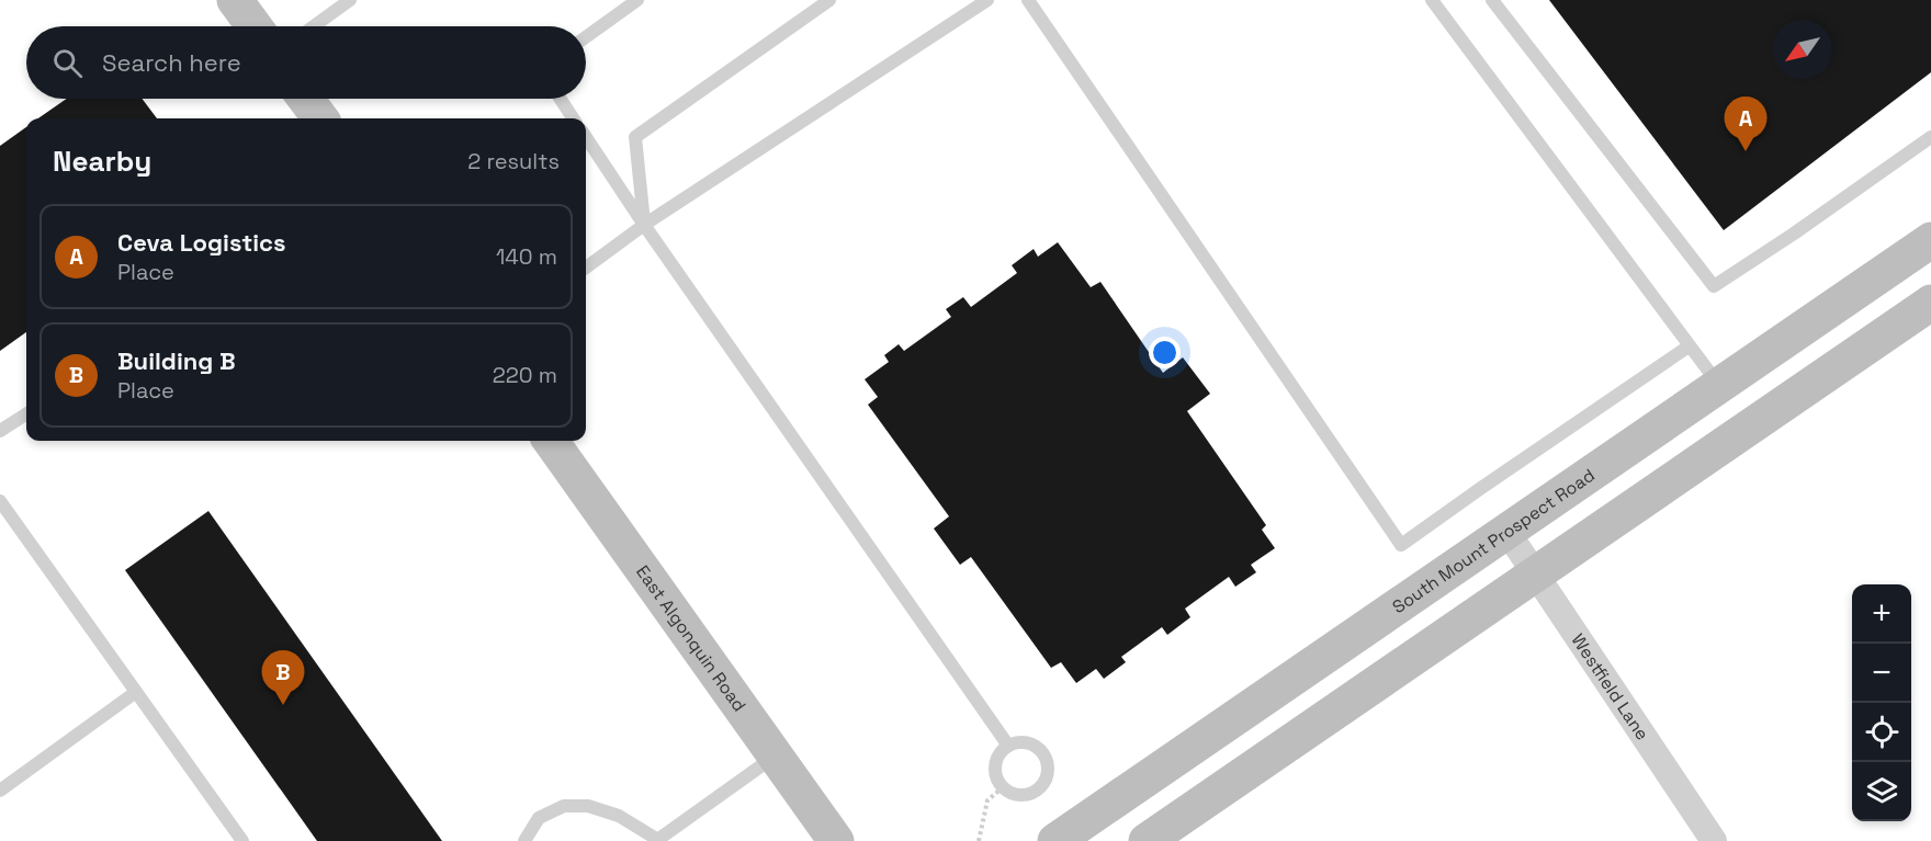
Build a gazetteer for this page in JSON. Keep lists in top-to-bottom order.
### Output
{
  "streets": {
    "main road": ["South Mount Prospect Road", "East Algonquin Road"],
    "street": ["Westfield Lane"]
  },
  "crossings": [
    ["South Mount Prospect Road", "Westfield Lane"]
  ],
  "north": "bottom left",
  "page": {
    "search": "Search here",
    "pins": ["A", "B"],
    "heading": ["Nearby", "2 results"],
    "list": [
      {
        "mark": "A",
        "name": "Ceva Logistics",
        "note": "Place",
        "value": "140 m"
      },
      {
        "mark": "B",
        "name": "Building B",
        "note": "Place",
        "value": "220 m"
      }
    ],
    "map_buttons": ["+", "−"]
  }
}
